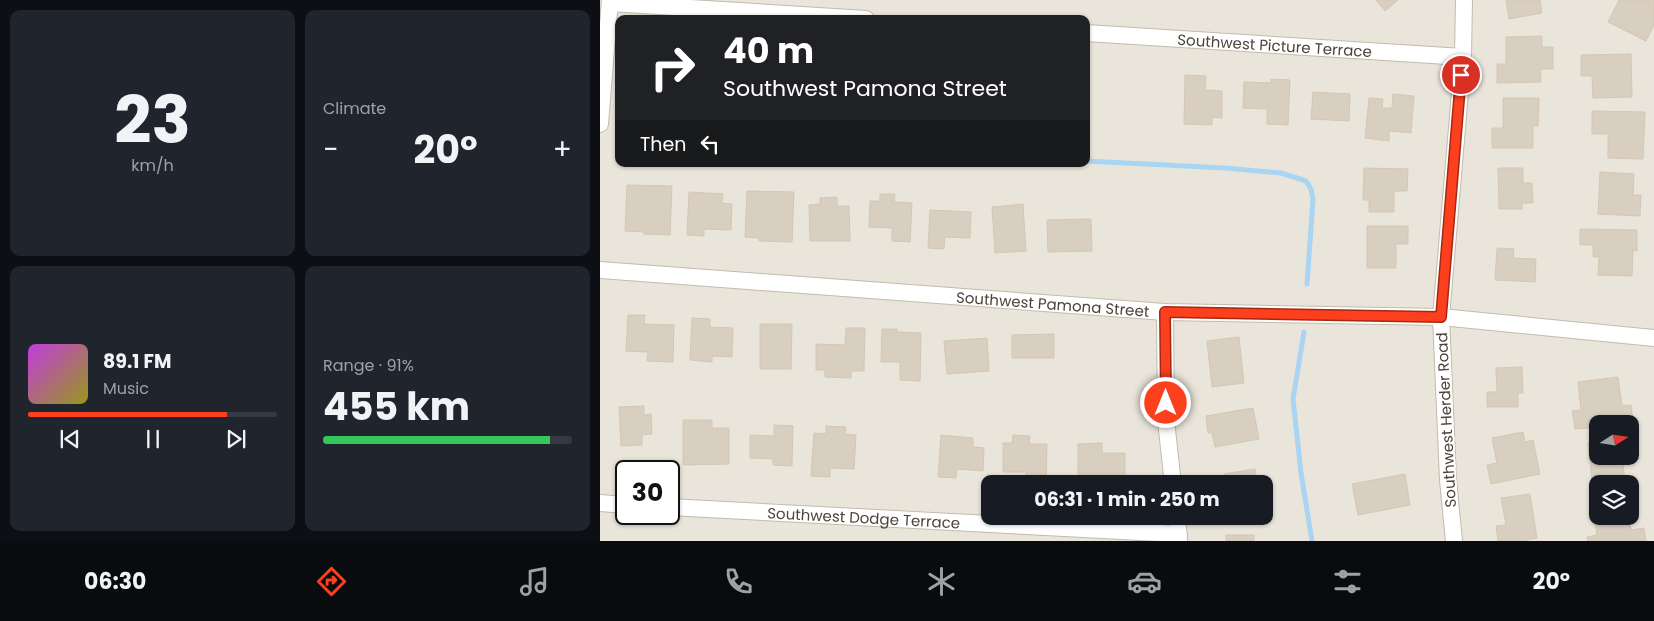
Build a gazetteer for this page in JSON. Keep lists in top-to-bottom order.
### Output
{
  "streets": {
    "street": [
      "Southwest Picture Terrace",
      "Southwest Pamona Street",
      "Southwest Herder Road",
      "Southwest Dodge Terrace"
    ]
  },
  "crossings": [
    ["Southwest Picture Terrace", "Southwest Herder Road"],
    ["Southwest Pamona Street", "Southwest Herder Road"]
  ],
  "north": "right",
  "page": {
    "tile": [
      ["23", "km/h"],
      "Climate",
      ["Range · 91%", "455 km"]
    ],
    "turn": ["40 m", "Southwest Pamona Street"],
    "then": "Then",
    "heat": ["−", "20°", "+"],
    "song": ["89.1 FM", "Music"],
    "limit": "30",
    "trip": "06:31 · 1 min · 250 m",
    "tabs": ["06:30", "20°"]
  }
}
